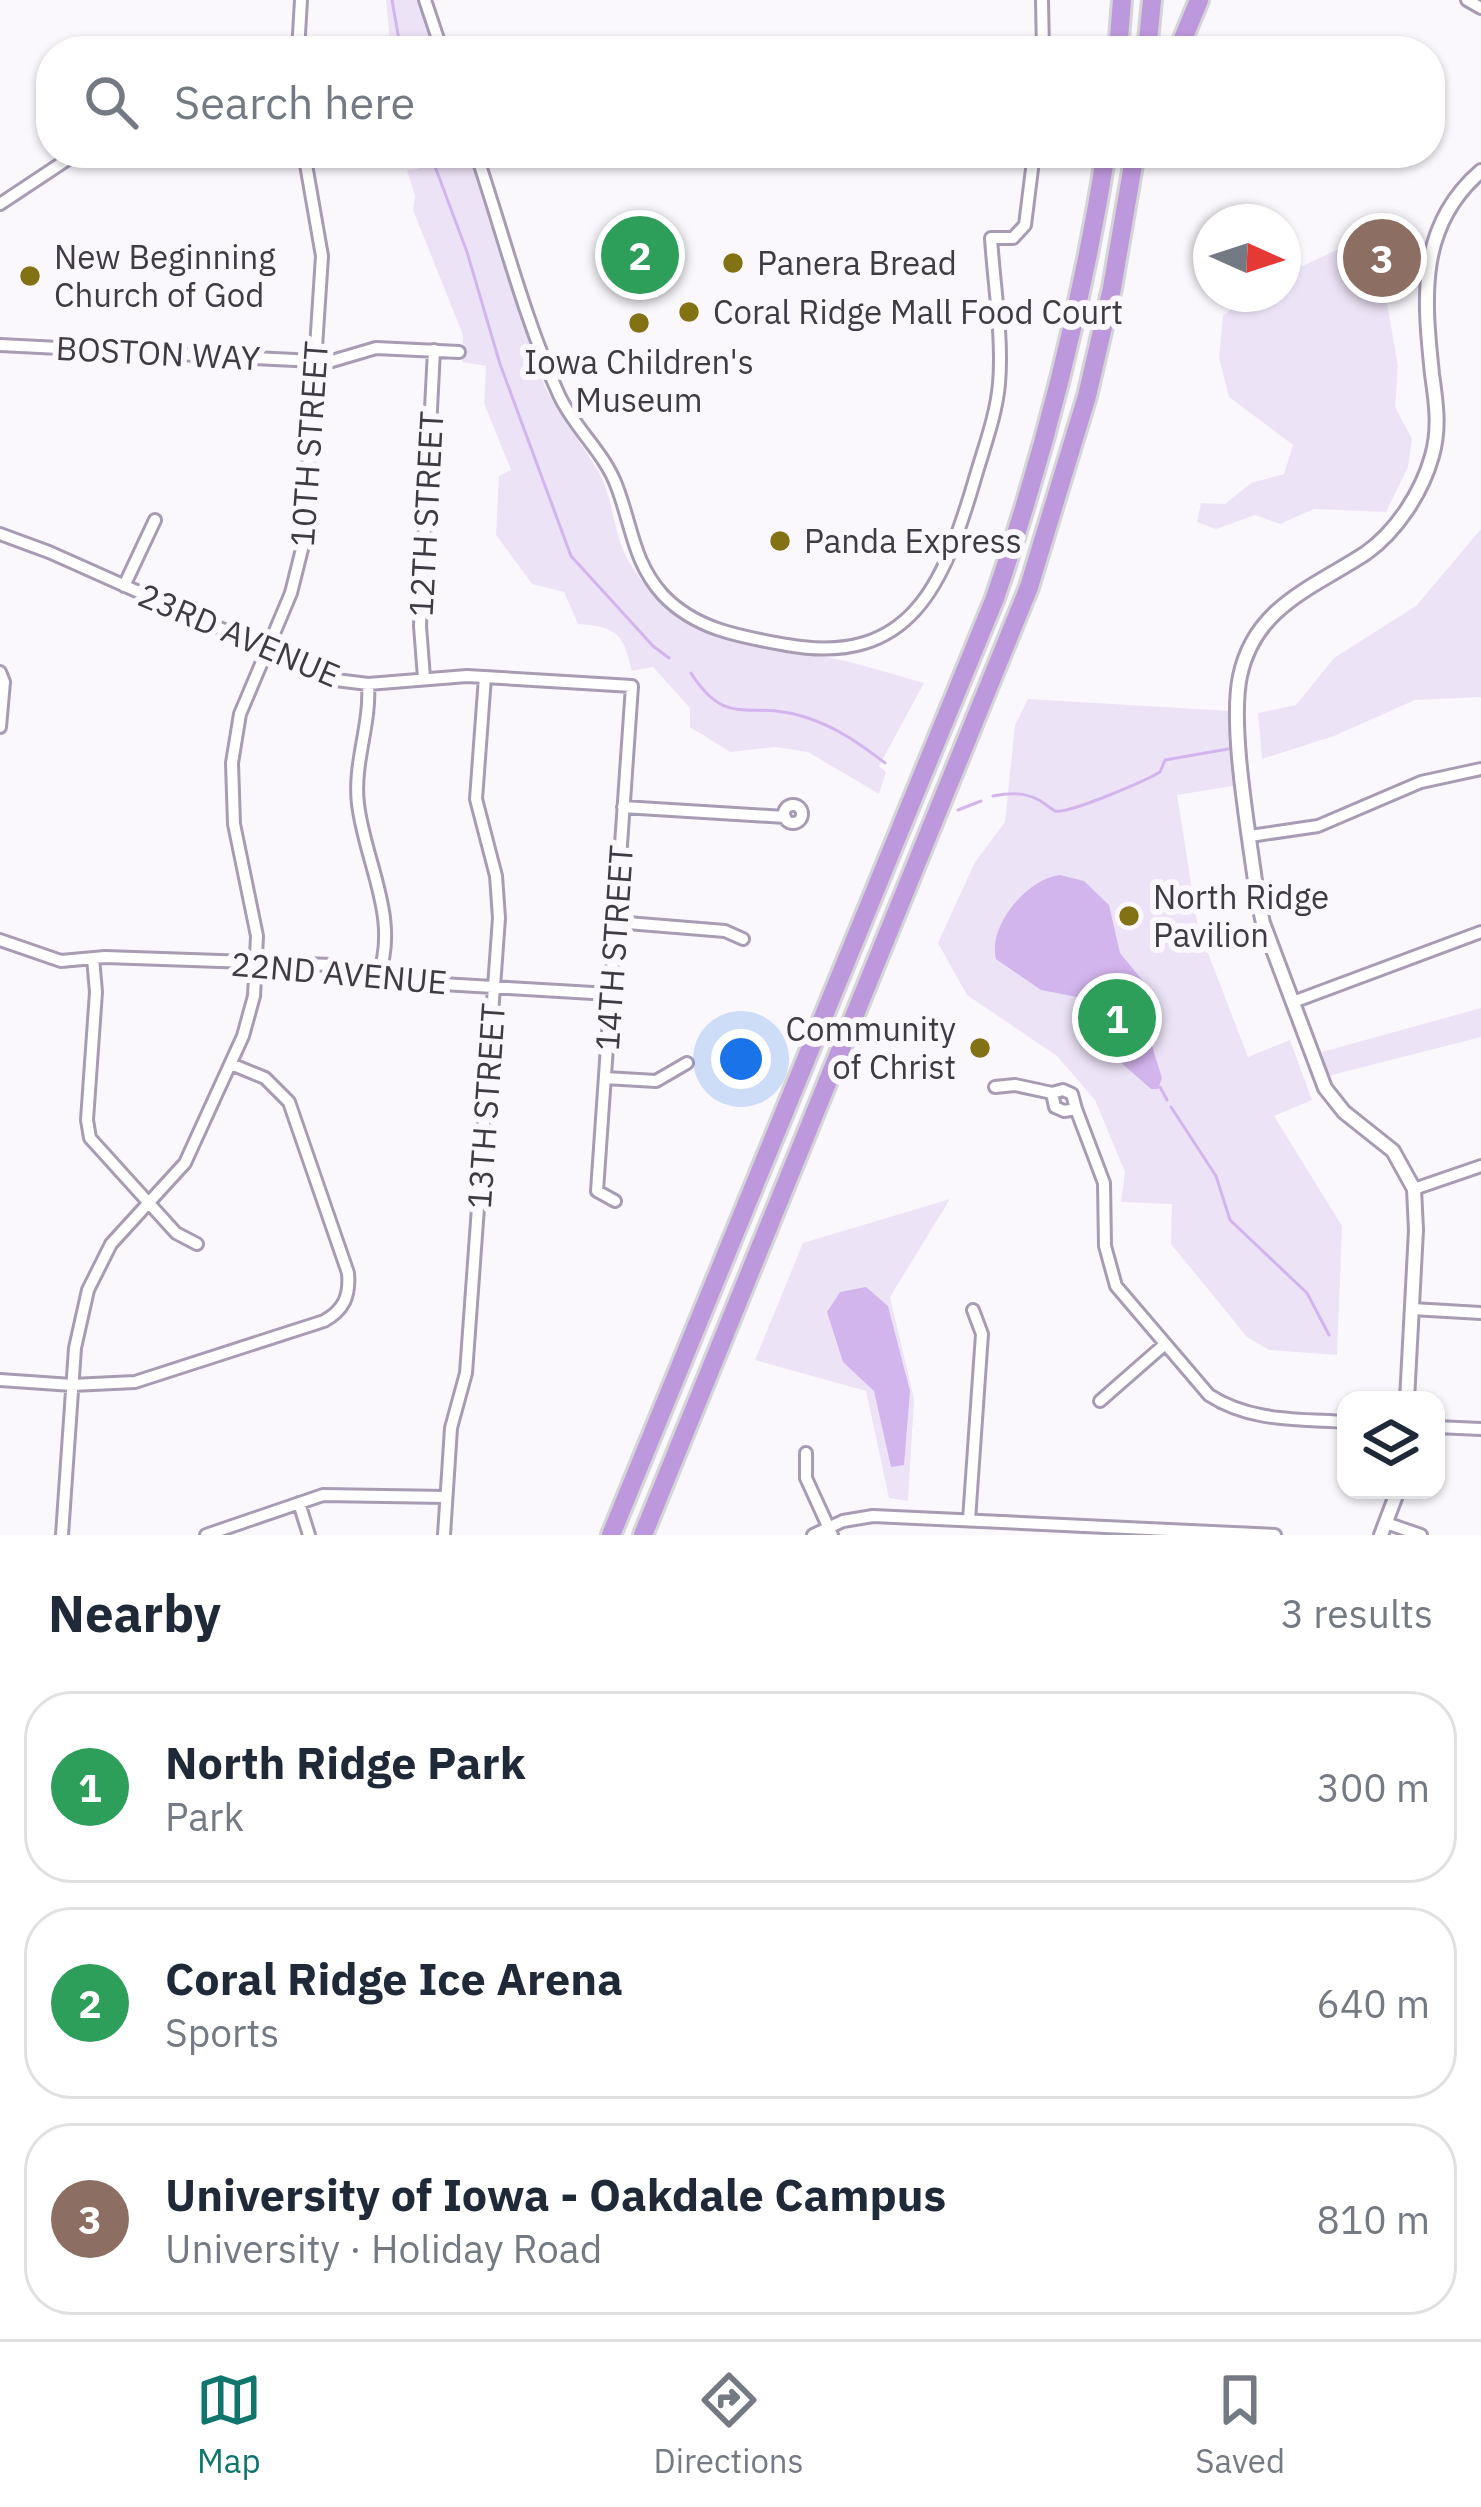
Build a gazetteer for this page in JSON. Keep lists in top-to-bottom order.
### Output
{
  "streets": {
    "street": [
      "BOSTON WAY",
      "10TH STREET",
      "12TH STREET",
      "23RD AVENUE",
      "14TH STREET",
      "22ND AVENUE",
      "13TH STREET"
    ]
  },
  "crossings": [
    ["BOSTON WAY", "10TH STREET"],
    ["BOSTON WAY", "12TH STREET"],
    ["10TH STREET", "23RD AVENUE"],
    ["10TH STREET", "22ND AVENUE"],
    ["12TH STREET", "23RD AVENUE"],
    ["23RD AVENUE", "14TH STREET"],
    ["23RD AVENUE", "13TH STREET"],
    ["14TH STREET", "22ND AVENUE"],
    ["22ND AVENUE", "13TH STREET"]
  ],
  "places": [
    "Panera Bread",
    "New Beginning Church of God",
    "Coral Ridge Mall Food Court",
    "Iowa Children's Museum",
    "Panda Express",
    "North Ridge Pavilion",
    "Community of Christ"
  ],
  "north": "right",
  "page": {
    "search": "Search here",
    "pins": ["2", "3", "1"],
    "heading": ["Nearby", "3 results"],
    "list": [
      {
        "mark": "1",
        "name": "North Ridge Park",
        "note": "Park",
        "value": "300 m"
      },
      {
        "mark": "2",
        "name": "Coral Ridge Ice Arena",
        "note": "Sports",
        "value": "640 m"
      },
      {
        "mark": "3",
        "name": "University of Iowa - Oakdale Campus",
        "note": "University · Holiday Road",
        "value": "810 m"
      }
    ],
    "nav": ["Map", "Directions", "Saved"]
  }
}
